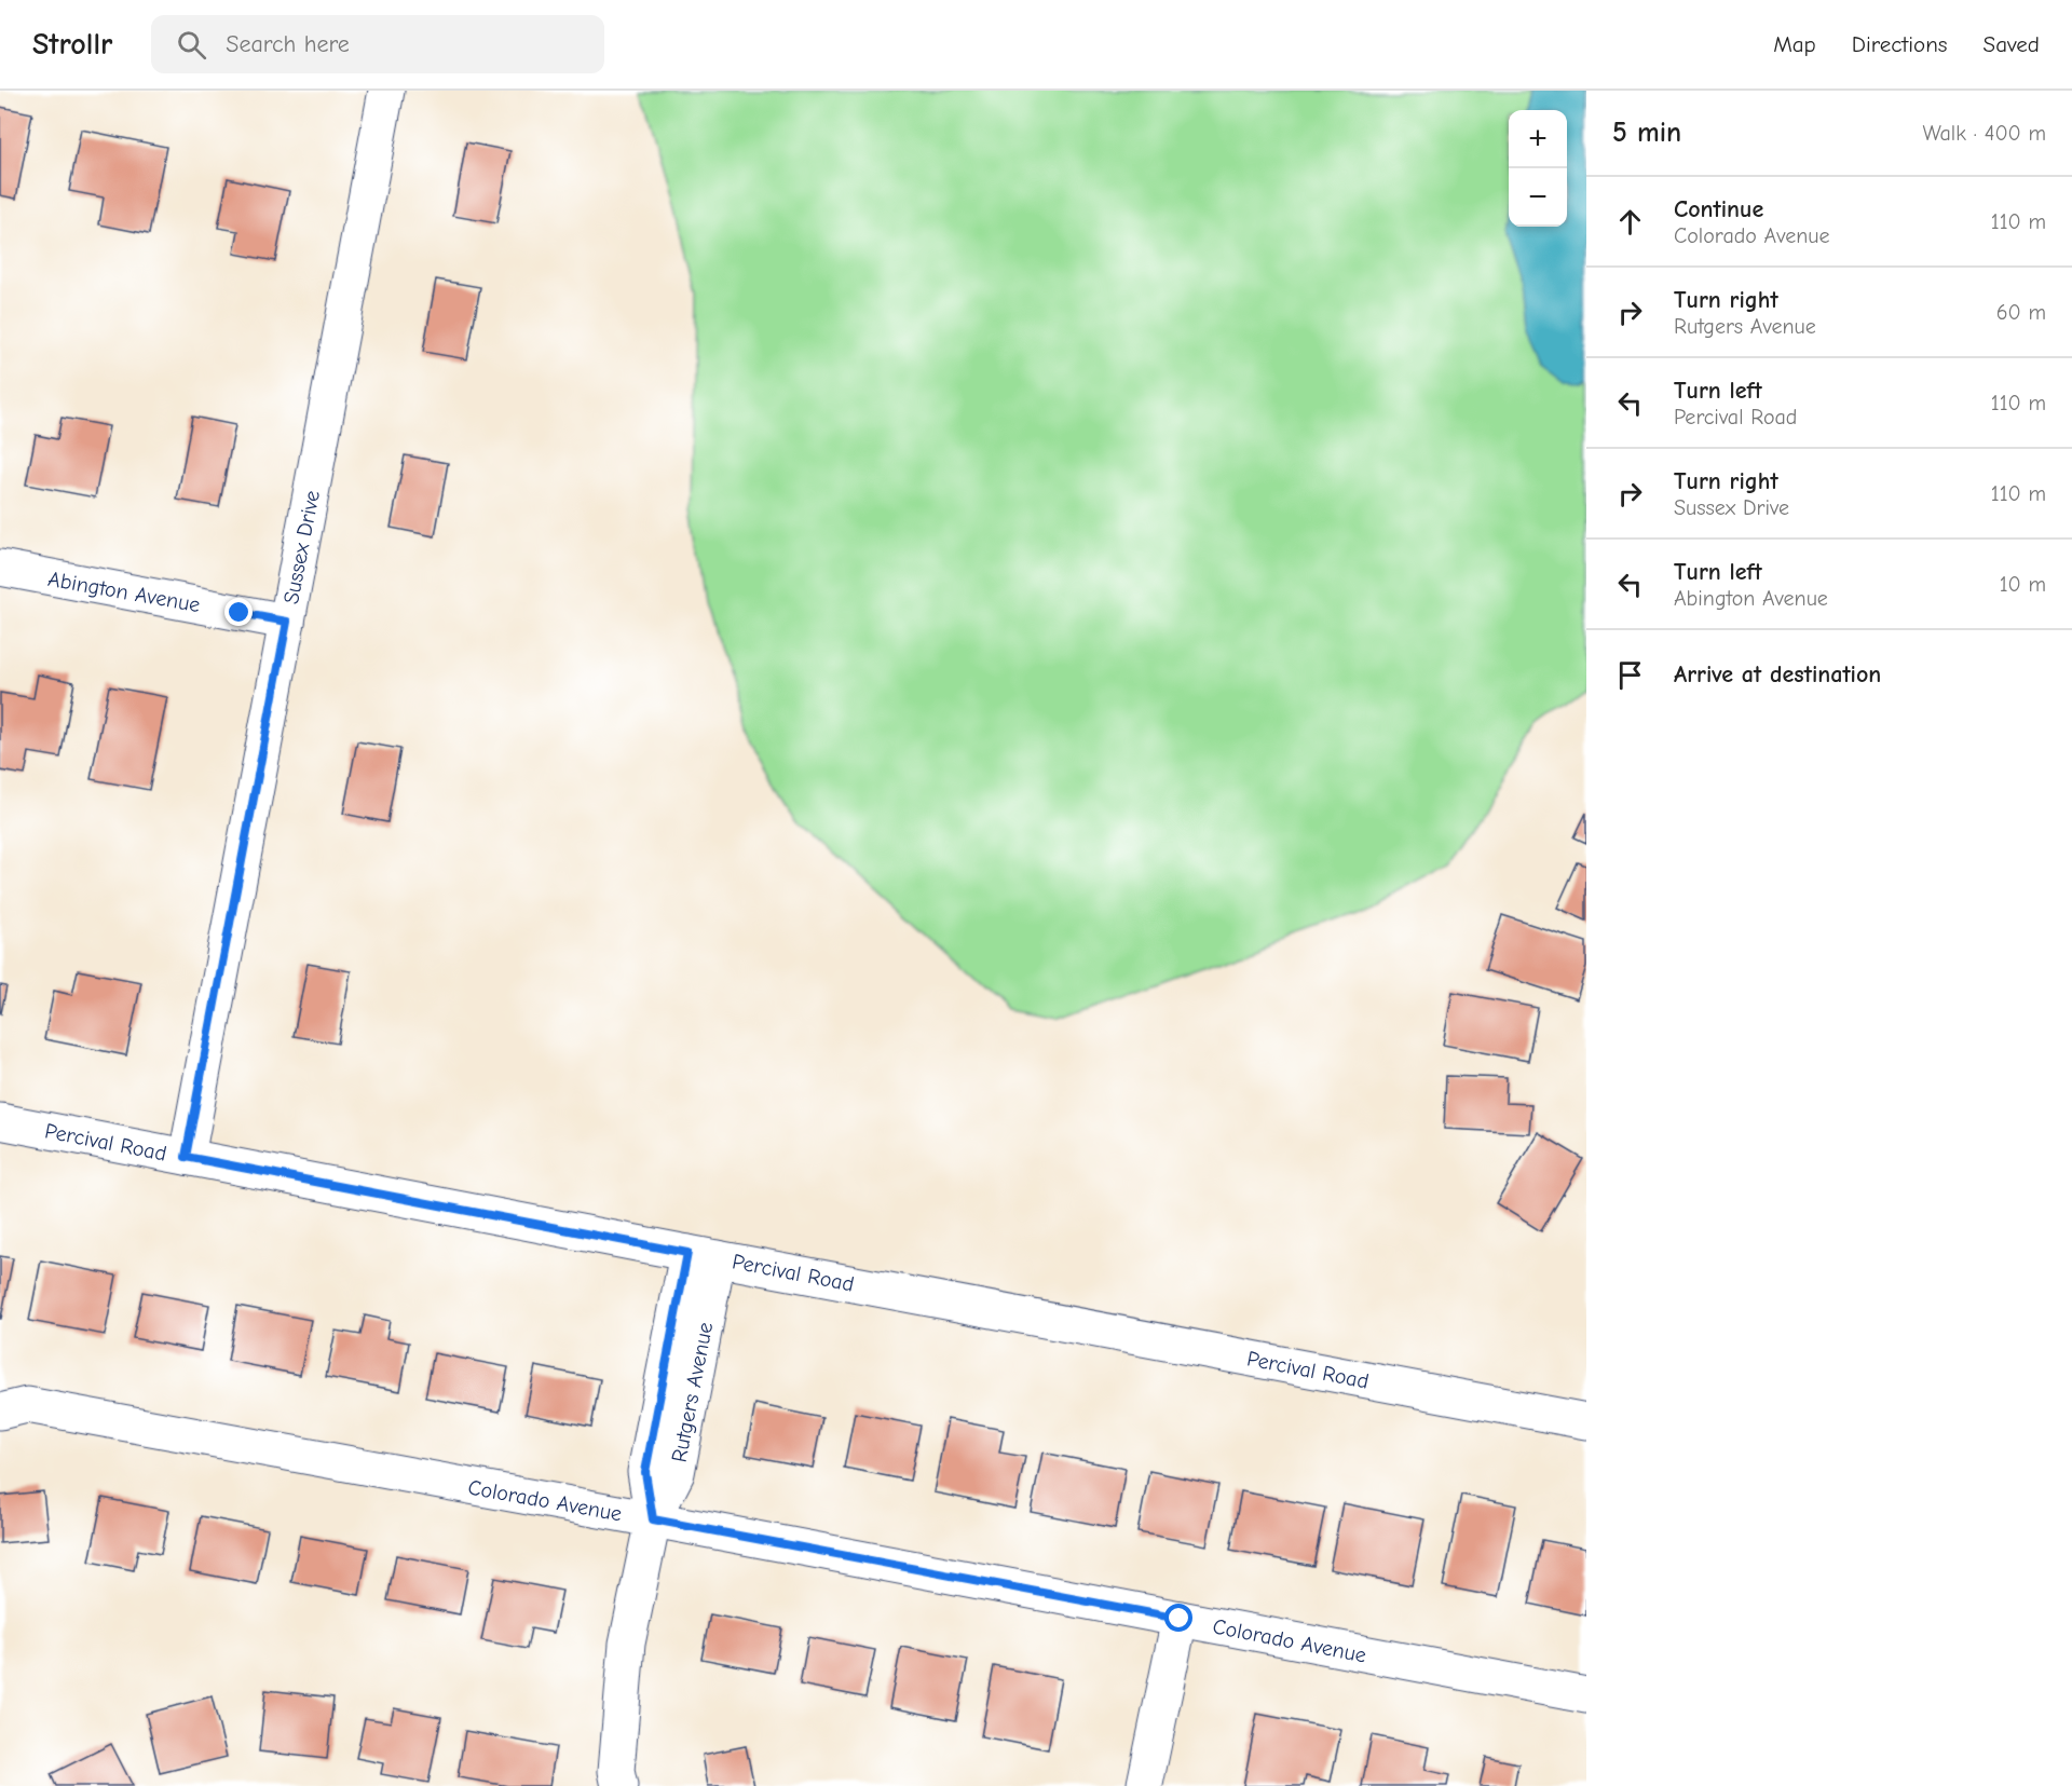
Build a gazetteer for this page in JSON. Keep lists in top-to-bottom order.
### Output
{
  "streets": {
    "street": [
      "Sussex Drive",
      "Abington Avenue",
      "Percival Road",
      "Rutgers Avenue",
      "Colorado Avenue"
    ]
  },
  "crossings": [
    ["Sussex Drive", "Abington Avenue"],
    ["Sussex Drive", "Percival Road"],
    ["Percival Road", "Rutgers Avenue"],
    ["Rutgers Avenue", "Colorado Avenue"]
  ],
  "page": {
    "header": "Strollr",
    "search": "Search here",
    "nav": ["Map", "Directions", "Saved"],
    "heading": ["5 min", "Walk · 400 m"],
    "map_buttons": ["+", "−"],
    "list": [
      ["Continue", "Colorado Avenue", "110 m"],
      ["Turn right", "Rutgers Avenue", "60 m"],
      ["Turn left", "Percival Road", "110 m"],
      ["Turn right", "Sussex Drive", "110 m"],
      ["Turn left", "Abington Avenue", "10 m"],
      "Arrive at destination"
    ]
  }
}
